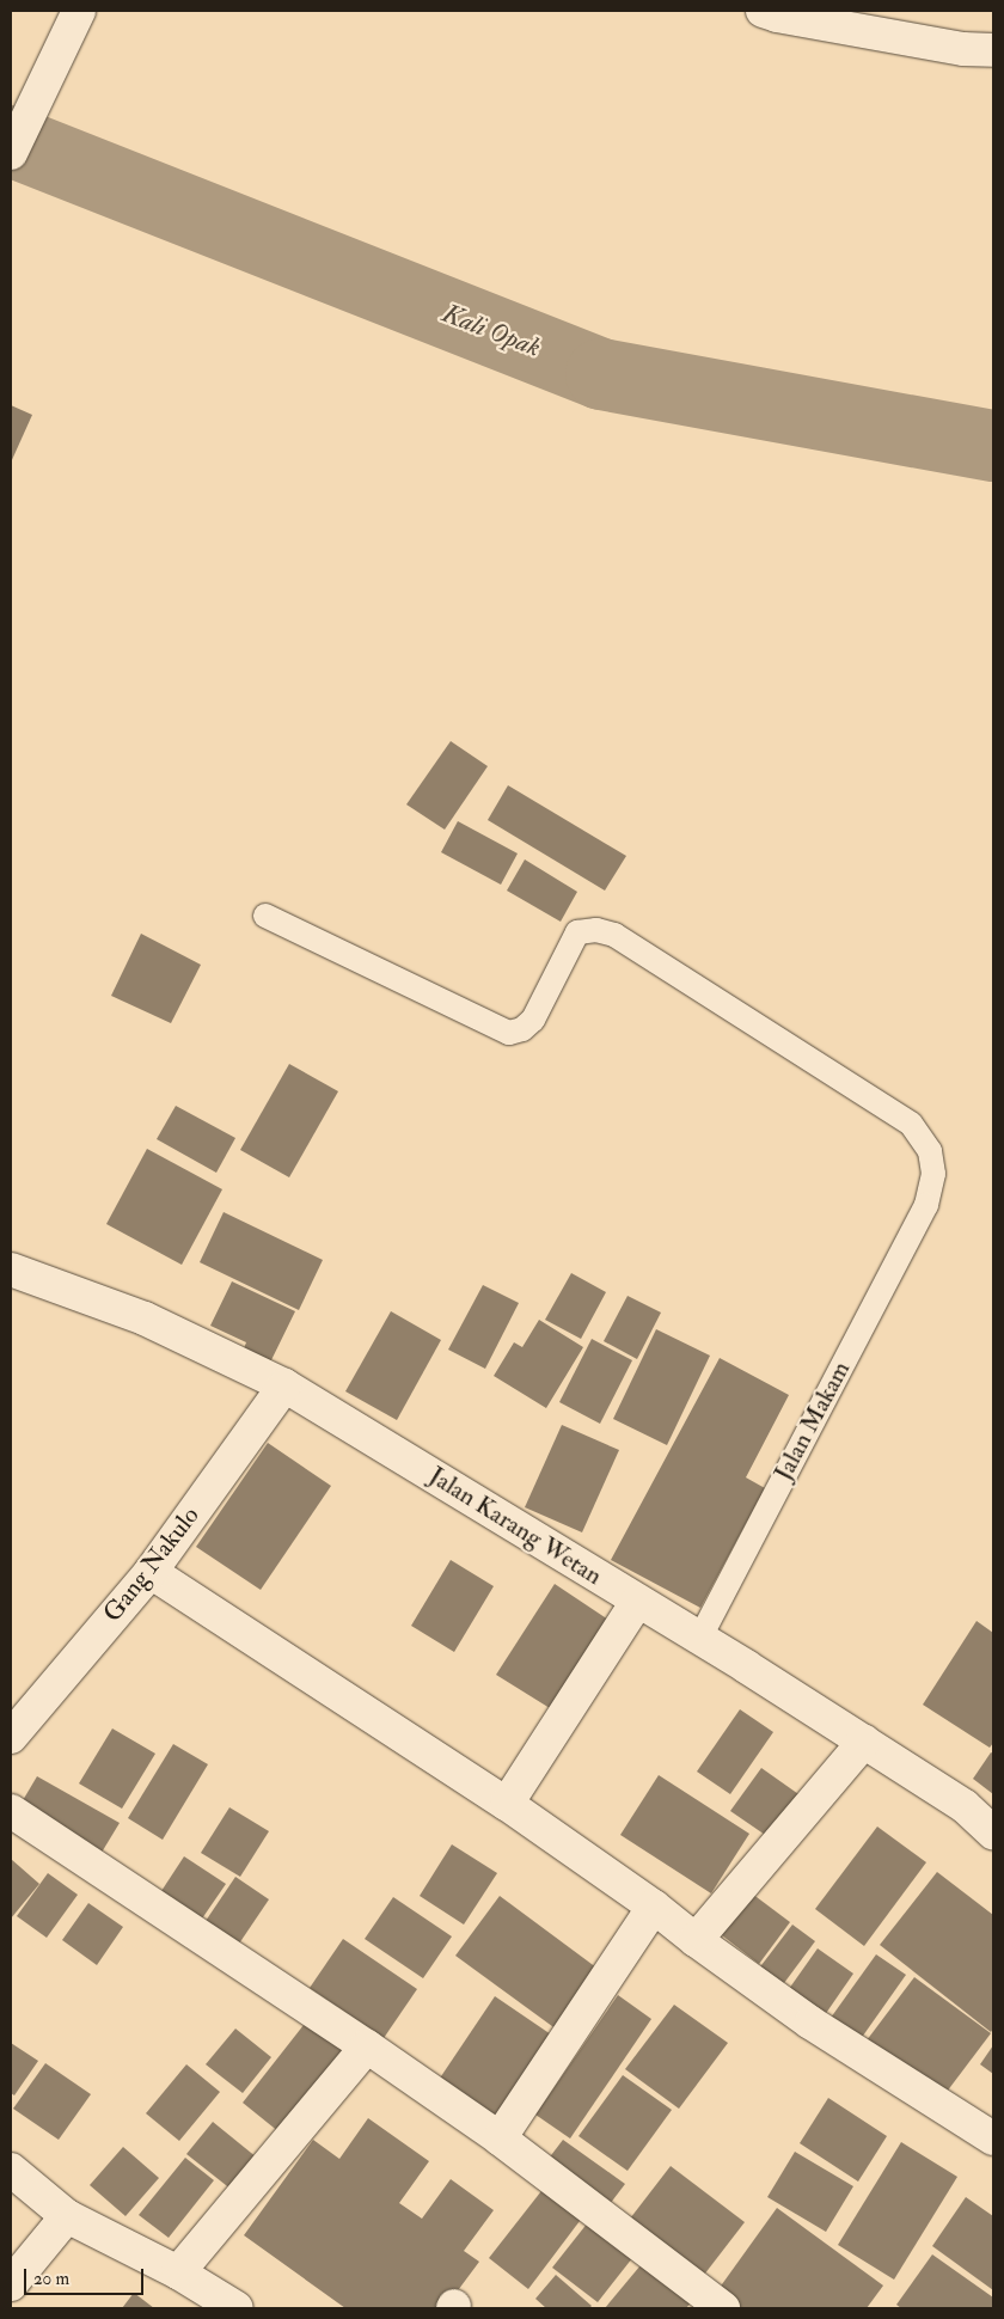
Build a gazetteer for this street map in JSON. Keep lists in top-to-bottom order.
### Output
{
  "streets": {
    "street": ["Jalan Karang Wetan", "Gang Nakulo"],
    "lane": ["Jalan Makam"]
  },
  "crossings": [
    ["Jalan Makam", "Jalan Karang Wetan"],
    ["Jalan Karang Wetan", "Gang Nakulo"]
  ],
  "water": ["Kali Opak"],
  "scale_bar": "20 m"
}
